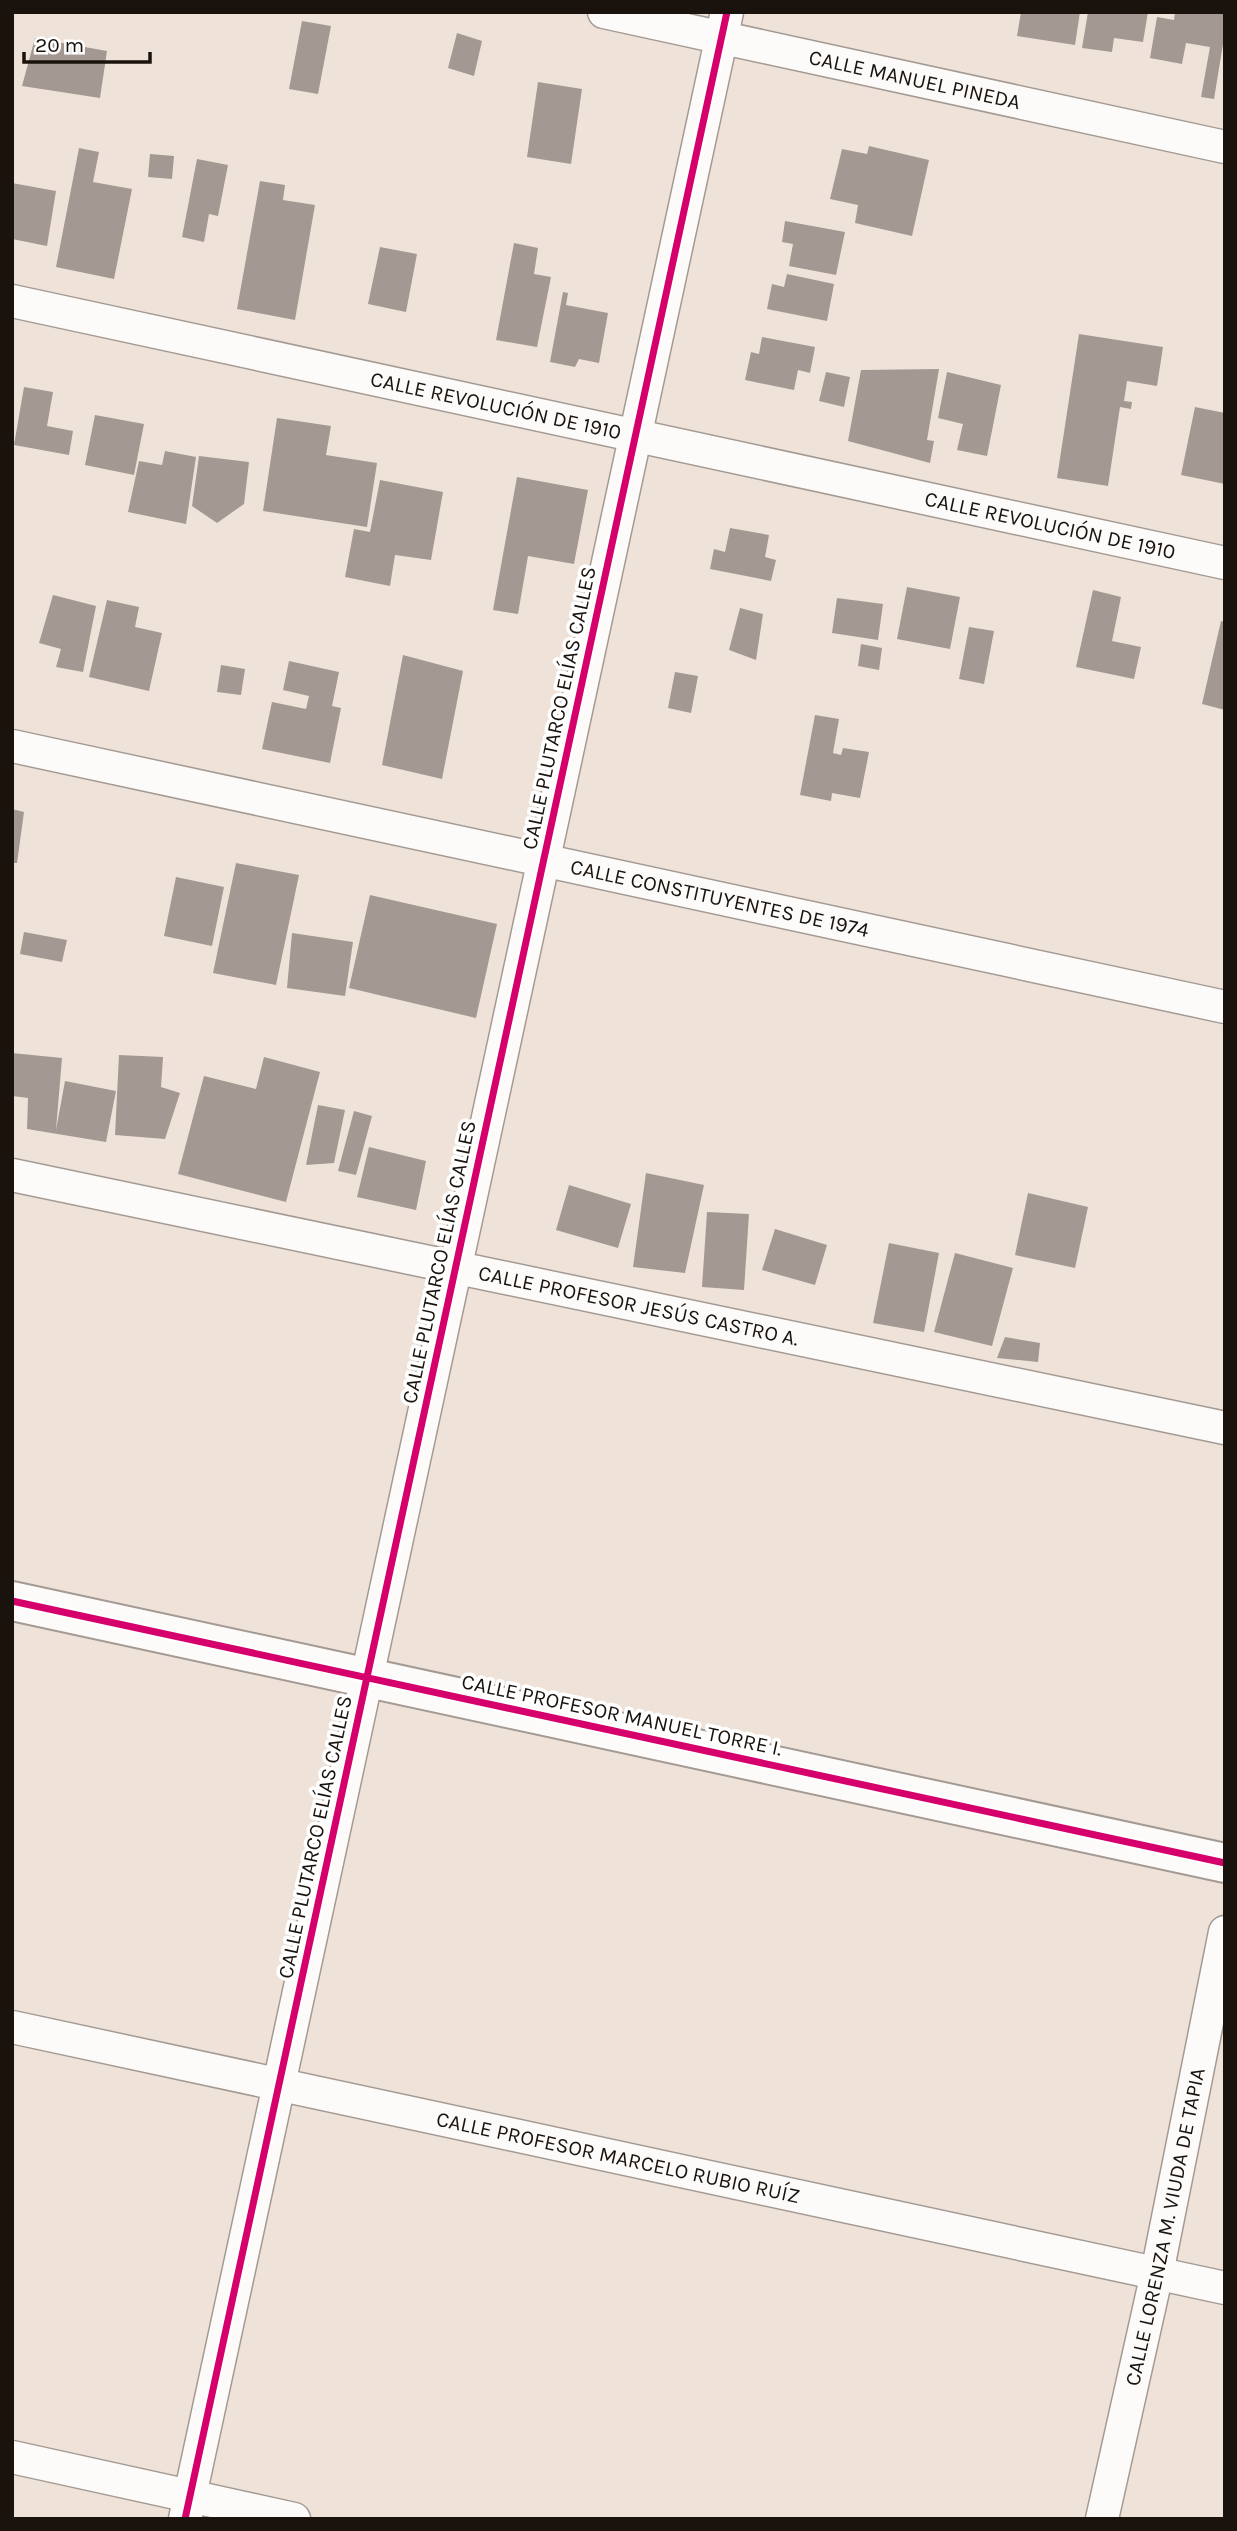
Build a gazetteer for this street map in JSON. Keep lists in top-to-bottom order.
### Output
{
  "streets": {
    "street": [
      "CALLE MANUEL PINEDA",
      "CALLE REVOLUCIÓN DE 1910",
      "CALLE PLUTARCO ELÍAS CALLES",
      "CALLE CONSTITUYENTES DE 1974",
      "CALLE PROFESOR JESÚS CASTRO A.",
      "CALLE PROFESOR MANUEL TORRE I.",
      "CALLE PROFESOR MARCELO RUBIO RUÍZ",
      "CALLE LORENZA M. VIUDA DE TAPIA"
    ]
  },
  "crossings": [
    ["CALLE MANUEL PINEDA", "CALLE PLUTARCO ELÍAS CALLES"],
    ["CALLE REVOLUCIÓN DE 1910", "CALLE PLUTARCO ELÍAS CALLES"],
    ["CALLE PLUTARCO ELÍAS CALLES", "CALLE CONSTITUYENTES DE 1974"],
    ["CALLE PLUTARCO ELÍAS CALLES", "CALLE PROFESOR JESÚS CASTRO A."],
    ["CALLE PLUTARCO ELÍAS CALLES", "CALLE PROFESOR MANUEL TORRE I."],
    ["CALLE PLUTARCO ELÍAS CALLES", "CALLE PROFESOR MARCELO RUBIO RUÍZ"],
    ["CALLE PROFESOR MARCELO RUBIO RUÍZ", "CALLE LORENZA M. VIUDA DE TAPIA"]
  ],
  "scale_bar": "20 m"
}
